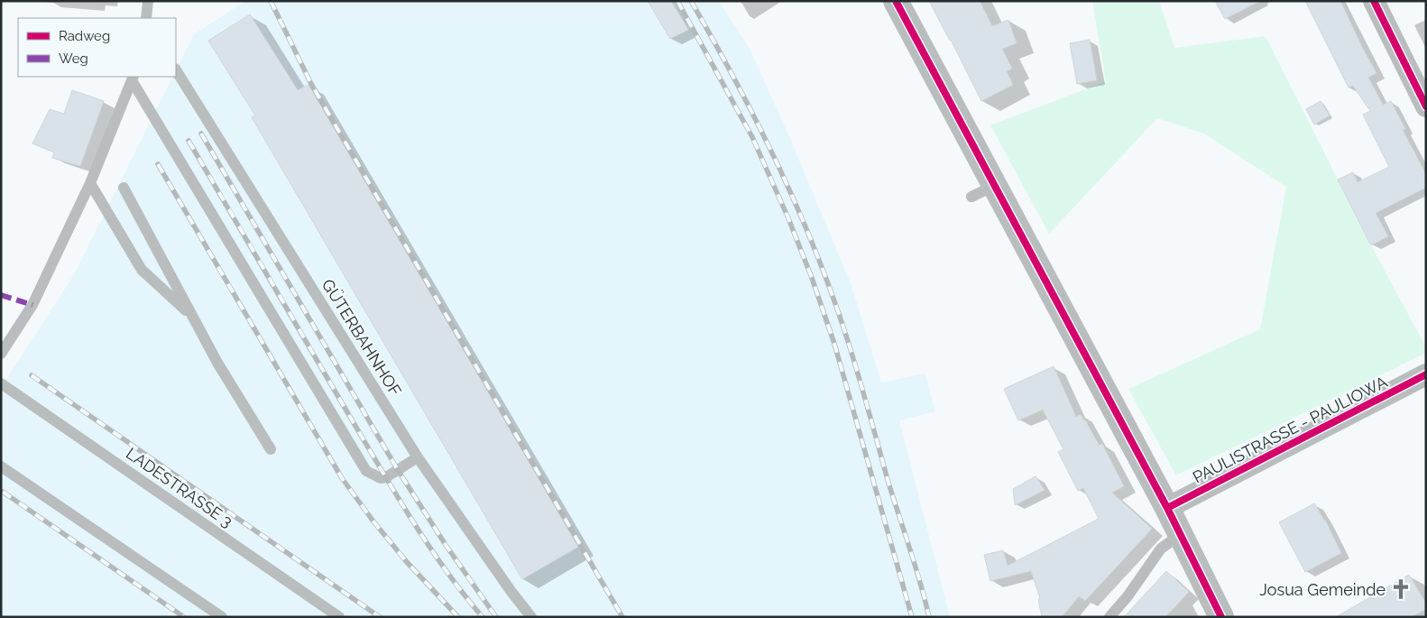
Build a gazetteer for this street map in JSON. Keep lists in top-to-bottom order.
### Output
{
  "streets": {
    "street": ["PAULISTRASSE - PAULIOWA"],
    "lane": ["GÜTERBAHNHOF", "LADESTRASSE 3"]
  },
  "places": {
    "church": ["Josua Gemeinde"]
  },
  "legend": ["Radweg", "Weg"]
}
